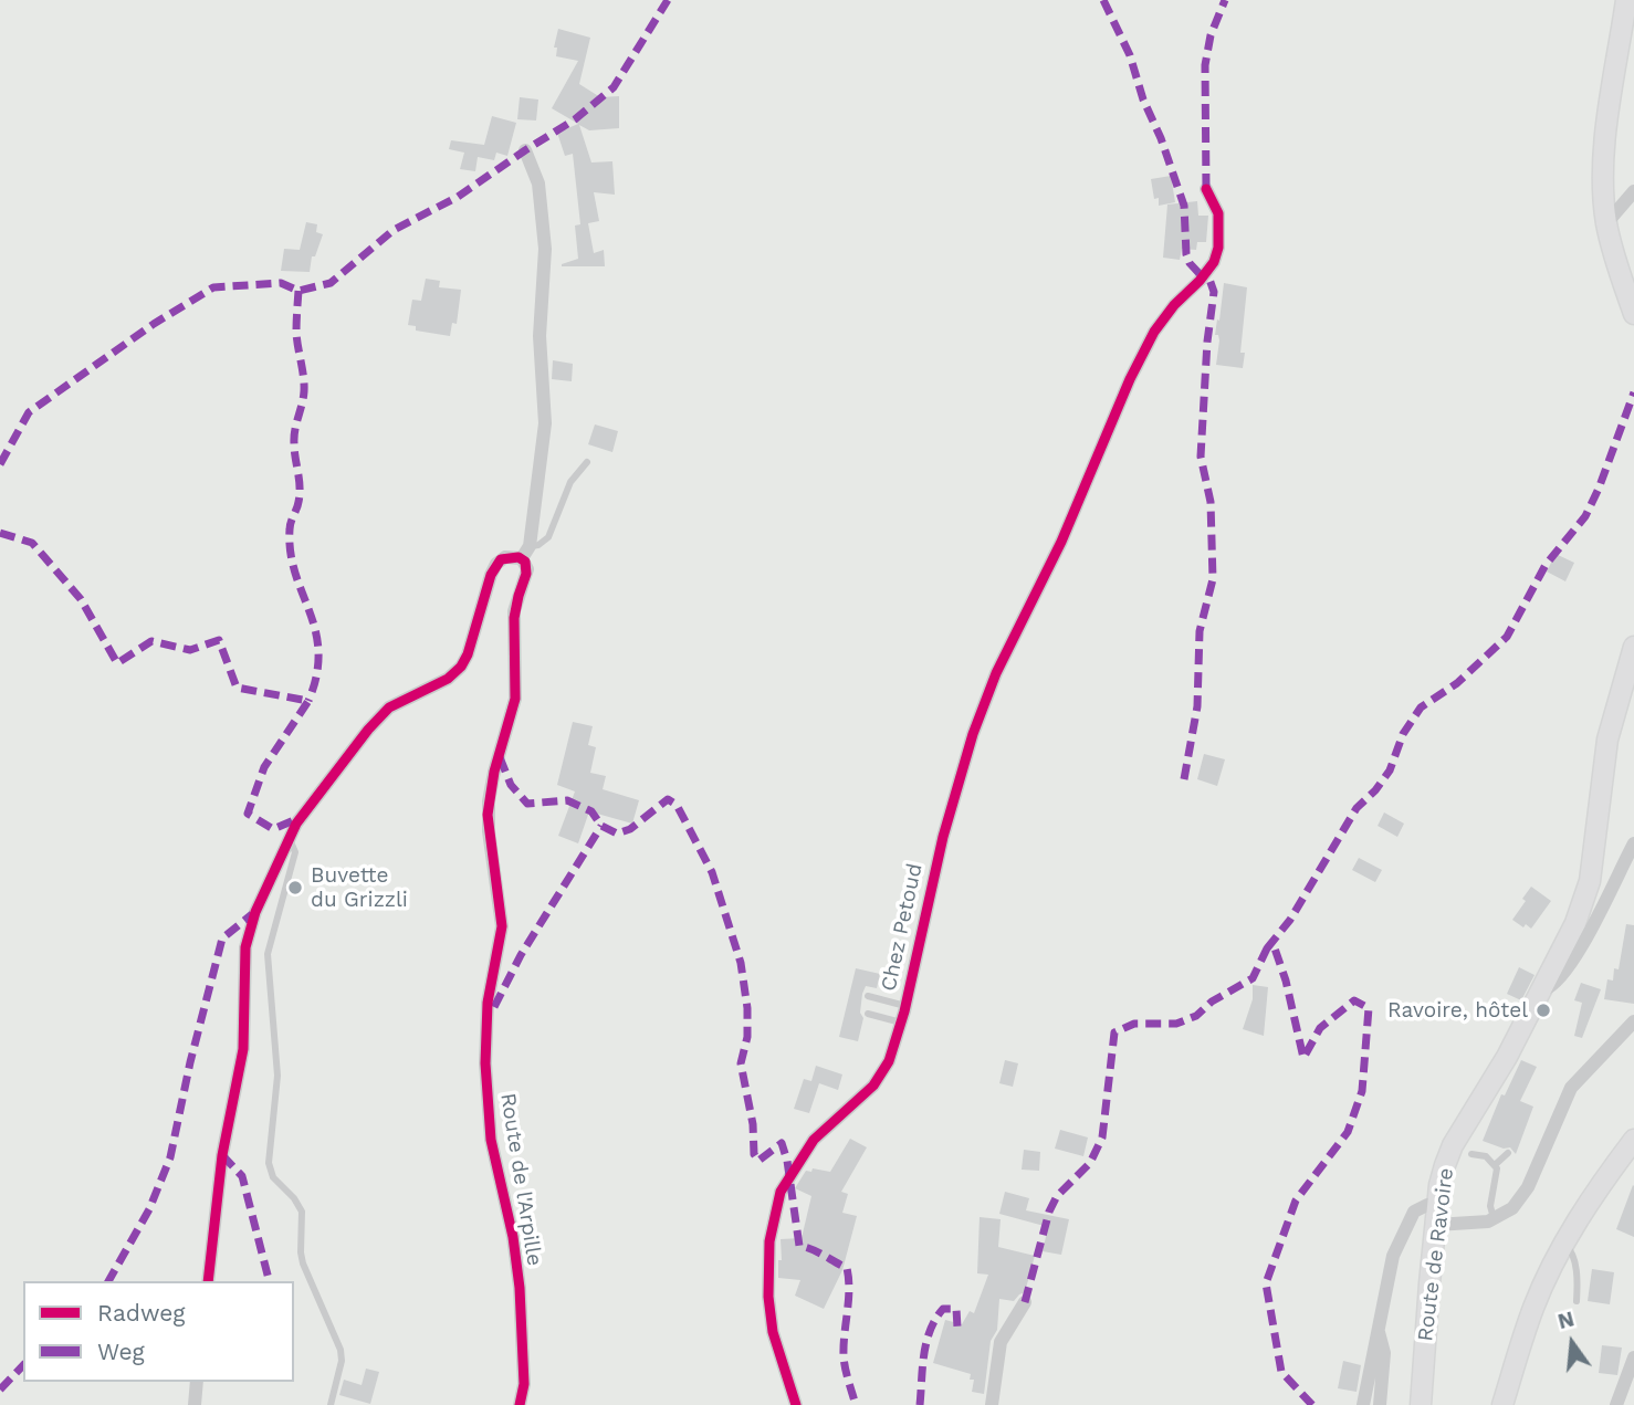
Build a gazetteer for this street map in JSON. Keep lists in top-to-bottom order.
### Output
{
  "streets": {
    "street": ["Chez Petoud", "Route de l'Arpille", "Route de Ravoire"]
  },
  "places": ["Buvette du Grizzli", "Ravoire, hôtel"],
  "legend": ["Radweg", "Weg"],
  "north": "top"
}
